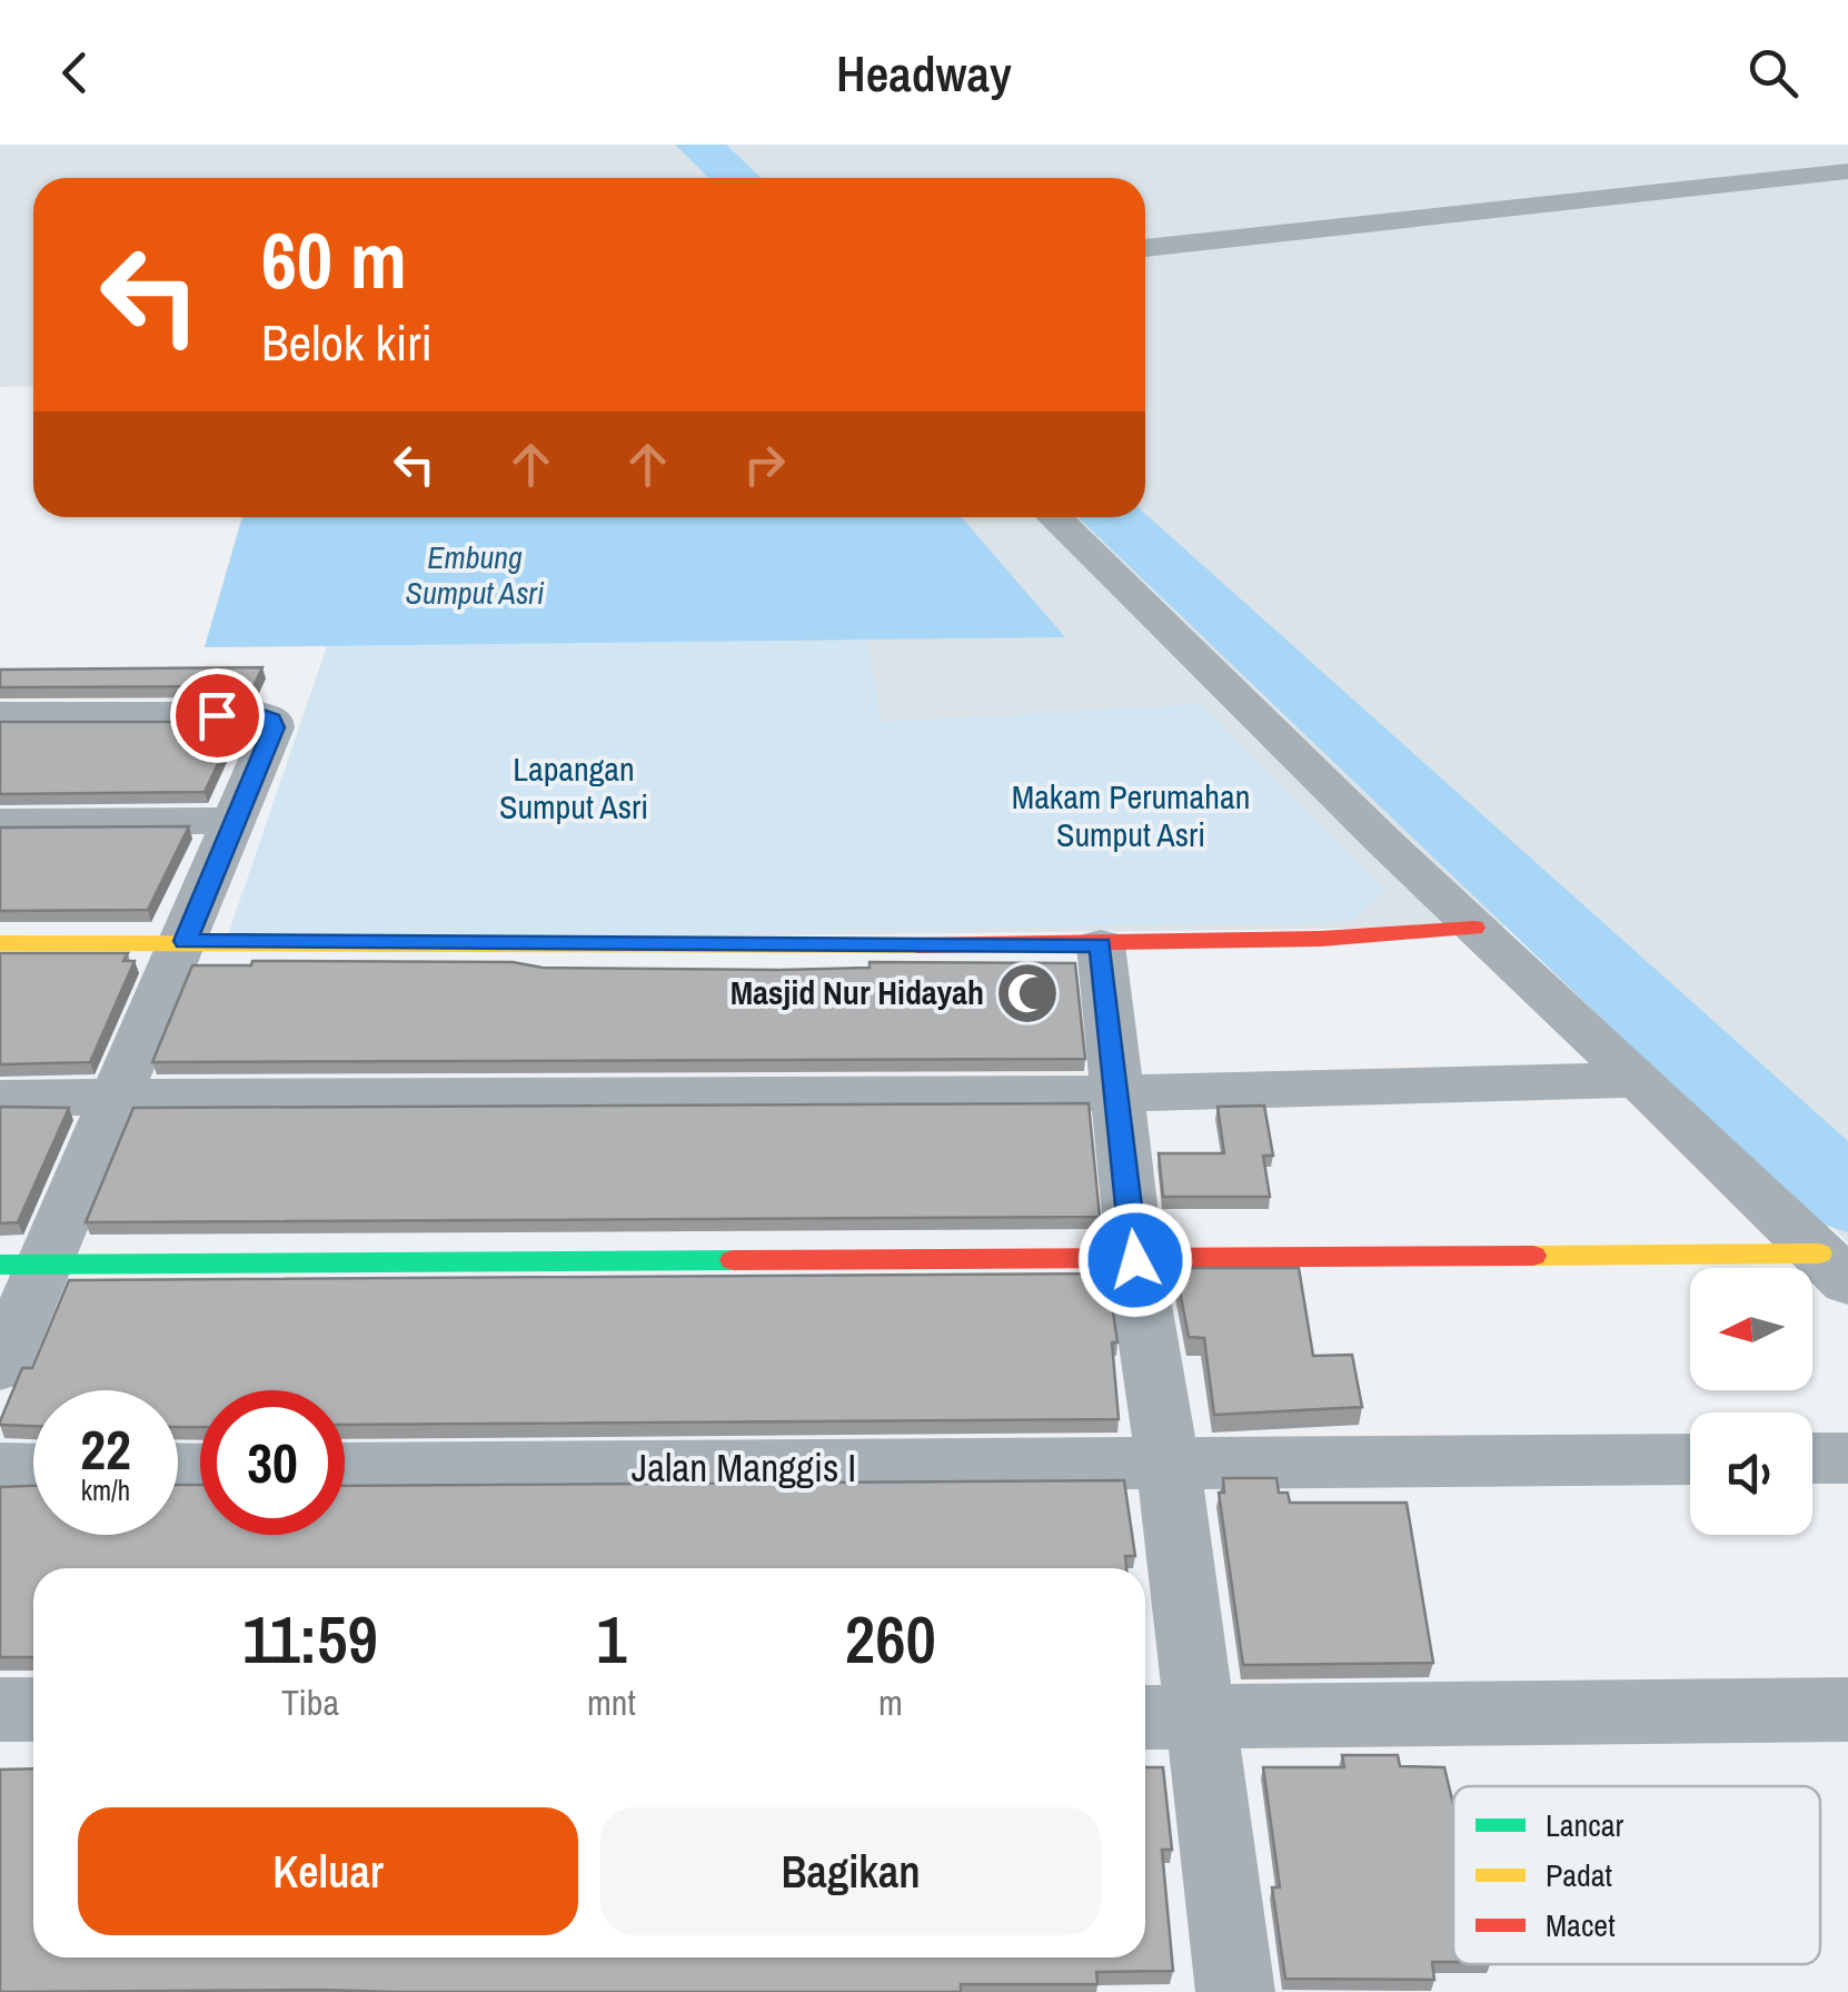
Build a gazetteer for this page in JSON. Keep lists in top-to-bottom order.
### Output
{
  "streets": {
    "street": ["Jalan Manggis I"]
  },
  "water": ["Embung Sumput Asri"],
  "parks": ["Lapangan Sumput Asri", "Makam Perumahan Sumput Asri"],
  "places": {
    "mosque": ["Masjid Nur Hidayah"]
  },
  "legend": ["Lancar", "Padat", "Macet"],
  "north": "left",
  "page": {
    "header": "Headway",
    "turn": ["60 m", "Belok kiri"],
    "speed": "22 km/h",
    "limit": "30",
    "eta": [
      "11:59",
      "Tiba",
      "1",
      "mnt",
      "260",
      "m"
    ],
    "buttons": ["Keluar", "Bagikan"]
  }
}
